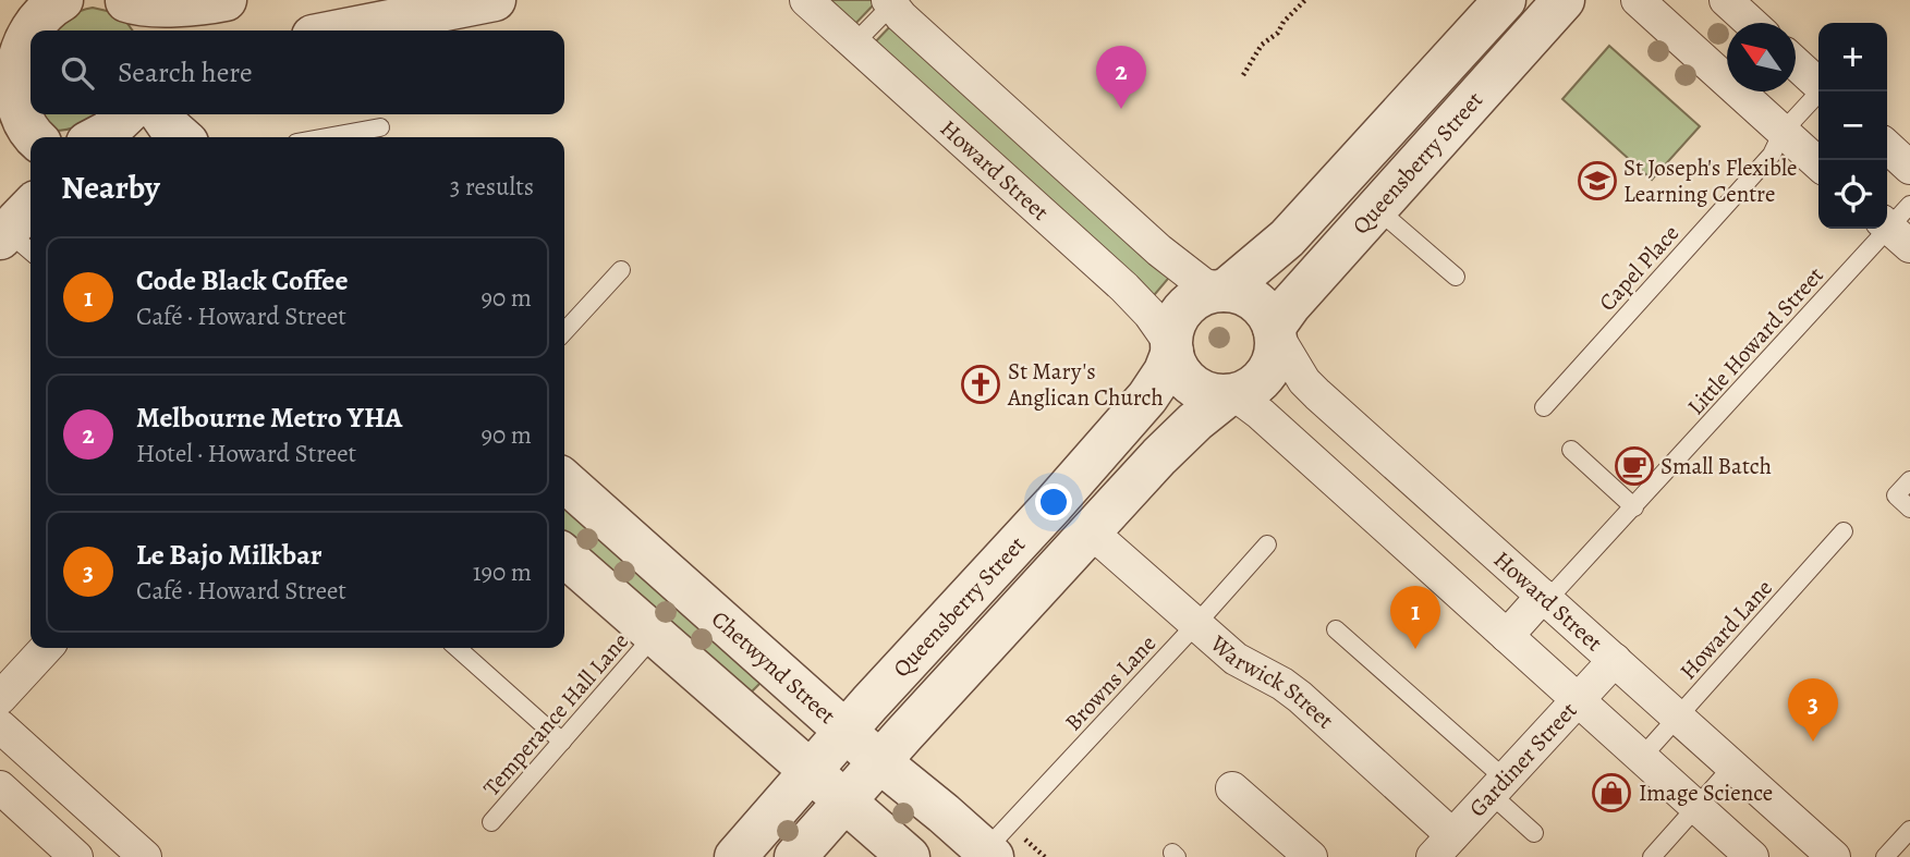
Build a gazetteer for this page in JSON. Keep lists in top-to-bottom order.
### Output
{
  "streets": {
    "street": [
      "Queensberry Street",
      "Howard Street",
      "Chetwynd Street",
      "Warwick Street",
      "Gardiner Street"
    ],
    "lane": [
      "Capel Place",
      "Little Howard Street",
      "Howard Lane",
      "Browns Lane",
      "Temperance Hall Lane"
    ]
  },
  "crossings": [
    ["Queensberry Street", "Howard Street"],
    ["Queensberry Street", "Chetwynd Street"],
    ["Queensberry Street", "Warwick Street"],
    ["Howard Street", "Little Howard Street"],
    ["Howard Street", "Howard Lane"],
    ["Howard Street", "Gardiner Street"],
    ["Chetwynd Street", "Browns Lane"],
    ["Warwick Street", "Browns Lane"],
    ["Warwick Street", "Gardiner Street"]
  ],
  "places": {
    "school or university": ["St Joseph's Flexible Learning Centre"],
    "church": ["St Mary's Anglican Church"],
    "cafe": ["Small Batch"],
    "shop": ["Image Science"]
  },
  "north": "top left",
  "page": {
    "map_buttons": ["+", "−"],
    "search": "Search here",
    "pins": ["2", "1", "3"],
    "heading": ["Nearby", "3 results"],
    "list": [
      {
        "mark": "1",
        "name": "Code Black Coffee",
        "note": "Café · Howard Street",
        "value": "90 m"
      },
      {
        "mark": "2",
        "name": "Melbourne Metro YHA",
        "note": "Hotel · Howard Street",
        "value": "90 m"
      },
      {
        "mark": "3",
        "name": "Le Bajo Milkbar",
        "note": "Café · Howard Street",
        "value": "190 m"
      }
    ]
  }
}
